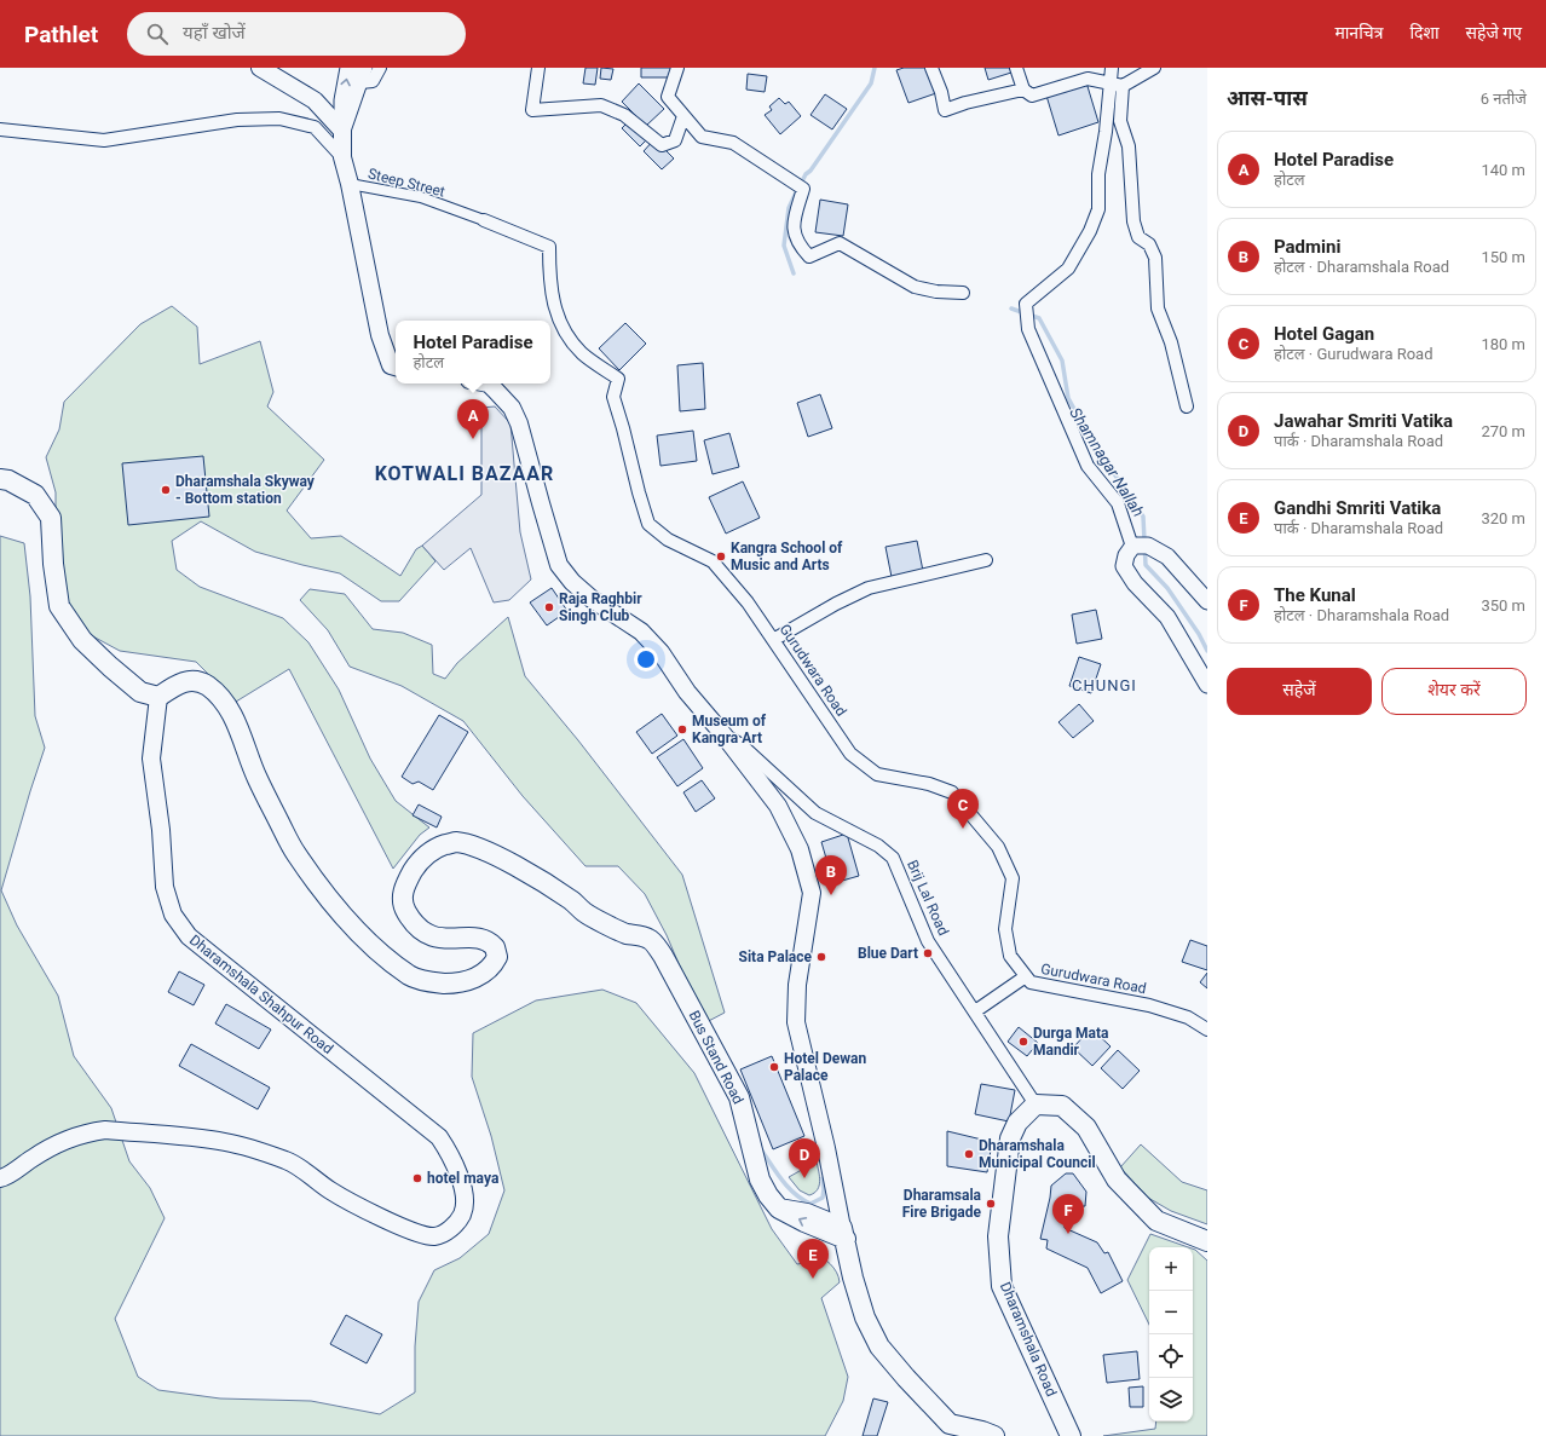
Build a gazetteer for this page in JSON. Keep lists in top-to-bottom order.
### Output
{
  "streets": {
    "main road": ["Dharamshala Shahpur Road", "Bus Stand Road", "Dharamshala Road"],
    "street": ["Steep Street", "Gurudwara Road", "Brij Lal Road"]
  },
  "crossings": [
    ["Steep Street", "Gurudwara Road"],
    ["Brij Lal Road", "Dharamshala Road"],
    ["Dharamshala Shahpur Road", "Bus Stand Road"]
  ],
  "districts": ["KOTWALI BAZAAR", "CHUNGI"],
  "water": ["Shamnagar Nallah"],
  "places": [
    "Dharamshala Skyway - Bottom station",
    "Kangra School of Music and Arts",
    "Raja Raghbir Singh Club",
    "Museum of Kangra Art",
    "Blue Dart",
    "Sita Palace",
    "Durga Mata Mandir",
    "Hotel Dewan Palace",
    "Dharamshala Municipal Council",
    "hotel maya",
    "Dharamsala Fire Brigade"
  ],
  "page": {
    "header": "Pathlet",
    "search": "यहाँ खोजें",
    "nav": ["मानचित्र", "दिशा", "सहेजे गए"],
    "heading": ["आस-पास", "6 नतीजे"],
    "list": [
      {
        "mark": "A",
        "name": "Hotel Paradise",
        "note": "होटल",
        "value": "140 m"
      },
      {
        "mark": "B",
        "name": "Padmini",
        "note": "होटल · Dharamshala Road",
        "value": "150 m"
      },
      {
        "mark": "C",
        "name": "Hotel Gagan",
        "note": "होटल · Gurudwara Road",
        "value": "180 m"
      },
      {
        "mark": "D",
        "name": "Jawahar Smriti Vatika",
        "note": "पार्क · Dharamshala Road",
        "value": "270 m"
      },
      {
        "mark": "E",
        "name": "Gandhi Smriti Vatika",
        "note": "पार्क · Dharamshala Road",
        "value": "320 m"
      },
      {
        "mark": "F",
        "name": "The Kunal",
        "note": "होटल · Dharamshala Road",
        "value": "350 m"
      }
    ],
    "popup": ["Hotel Paradise", "होटल"],
    "pins": [
      "A",
      "C",
      "B",
      "D",
      "F",
      "E"
    ],
    "buttons": ["सहेजें", "शेयर करें"],
    "map_buttons": ["+", "−"]
  }
}
